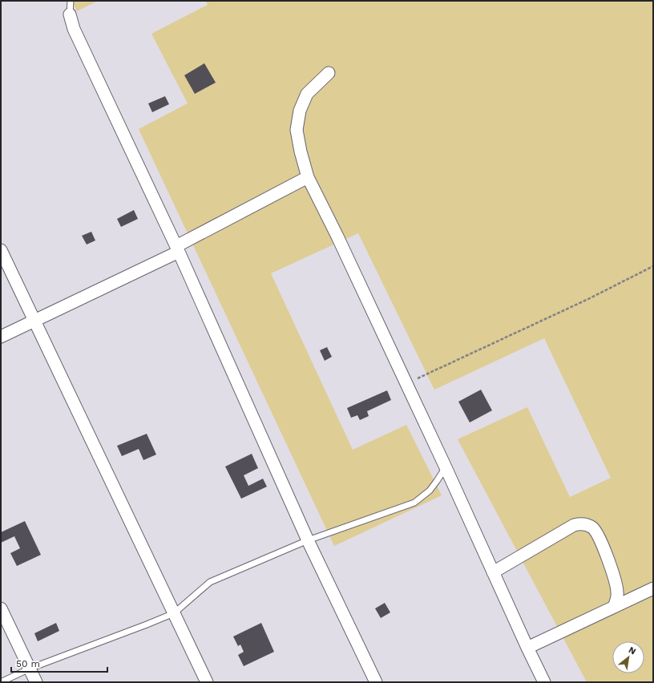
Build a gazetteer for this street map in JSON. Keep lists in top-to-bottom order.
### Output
{
  "scale_bar": "50 m",
  "north": "top right"
}
